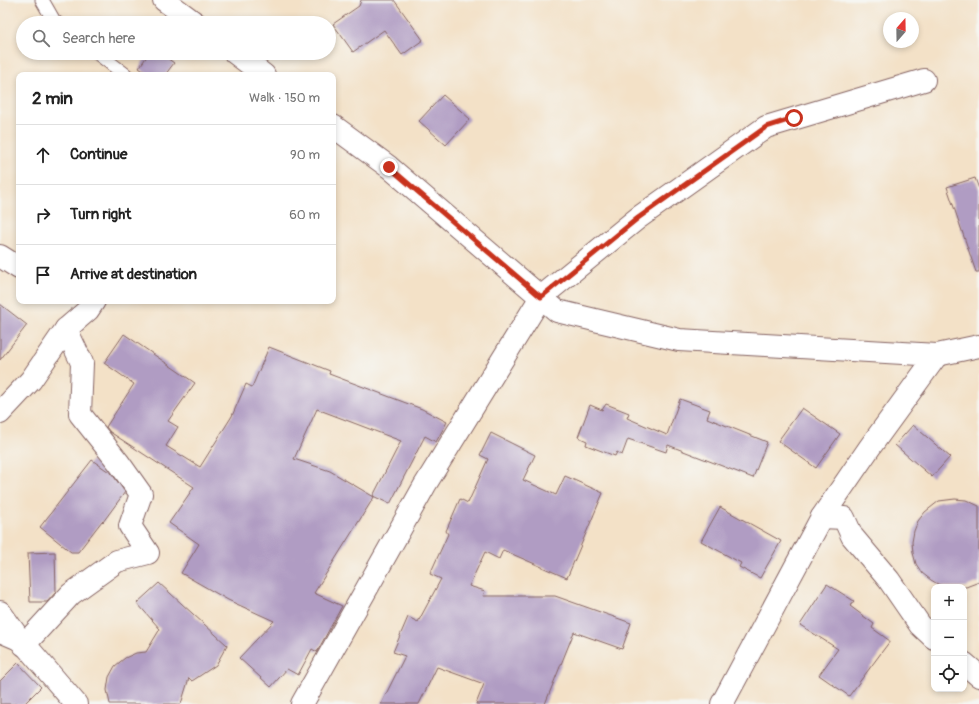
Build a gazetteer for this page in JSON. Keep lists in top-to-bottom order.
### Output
{
  "north": "top",
  "page": {
    "search": "Search here",
    "heading": ["2 min", "Walk · 150 m"],
    "list": [
      ["Continue", "90 m"],
      ["Turn right", "60 m"],
      "Arrive at destination"
    ],
    "map_buttons": ["+", "−"]
  }
}
